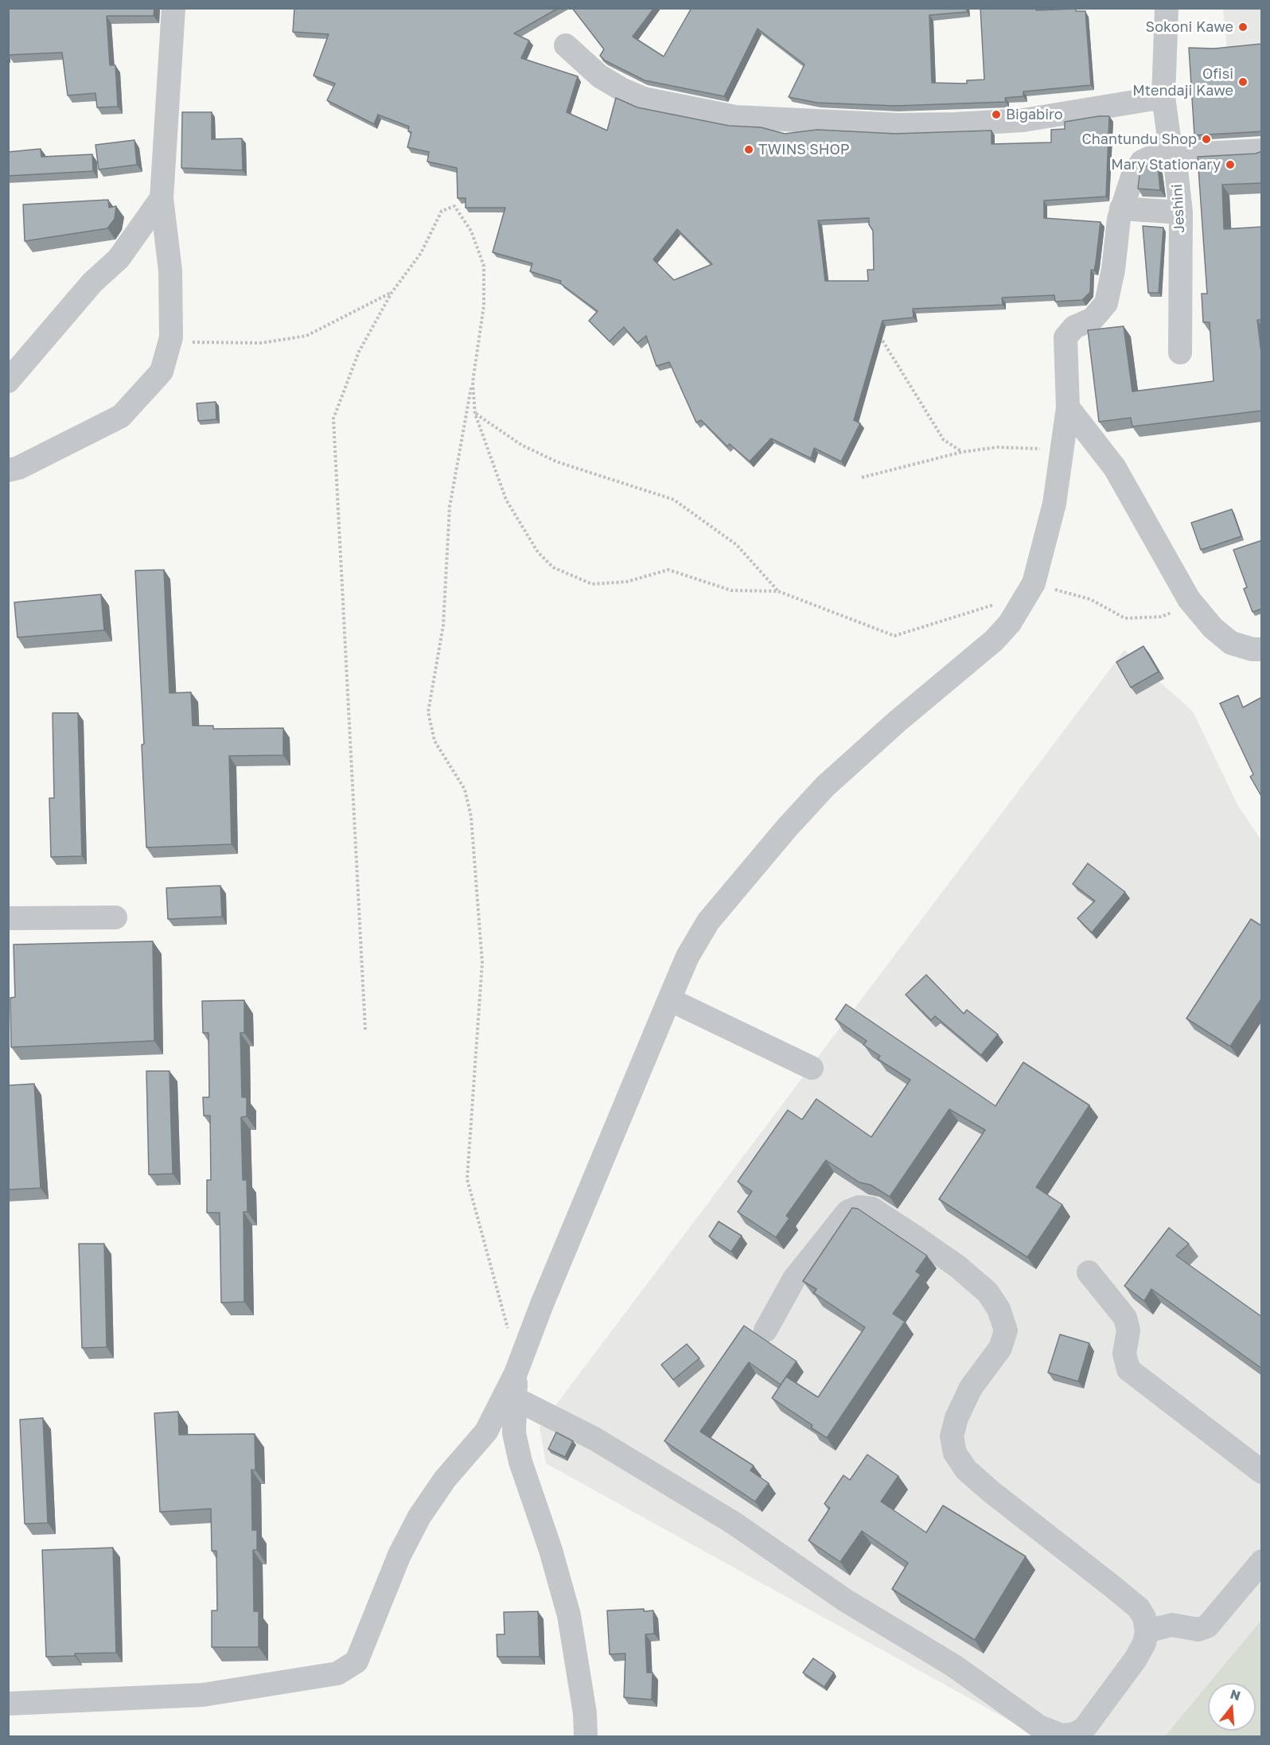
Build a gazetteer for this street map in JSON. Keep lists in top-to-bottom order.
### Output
{
  "streets": {
    "street": ["Jeshini"]
  },
  "places": [
    "Sokoni Kawe",
    "Ofisi Mtendaji Kawe",
    "Bigabiro",
    "Chantundu Shop",
    "TWINS SHOP",
    "Mary Stationary"
  ],
  "north": "top"
}
